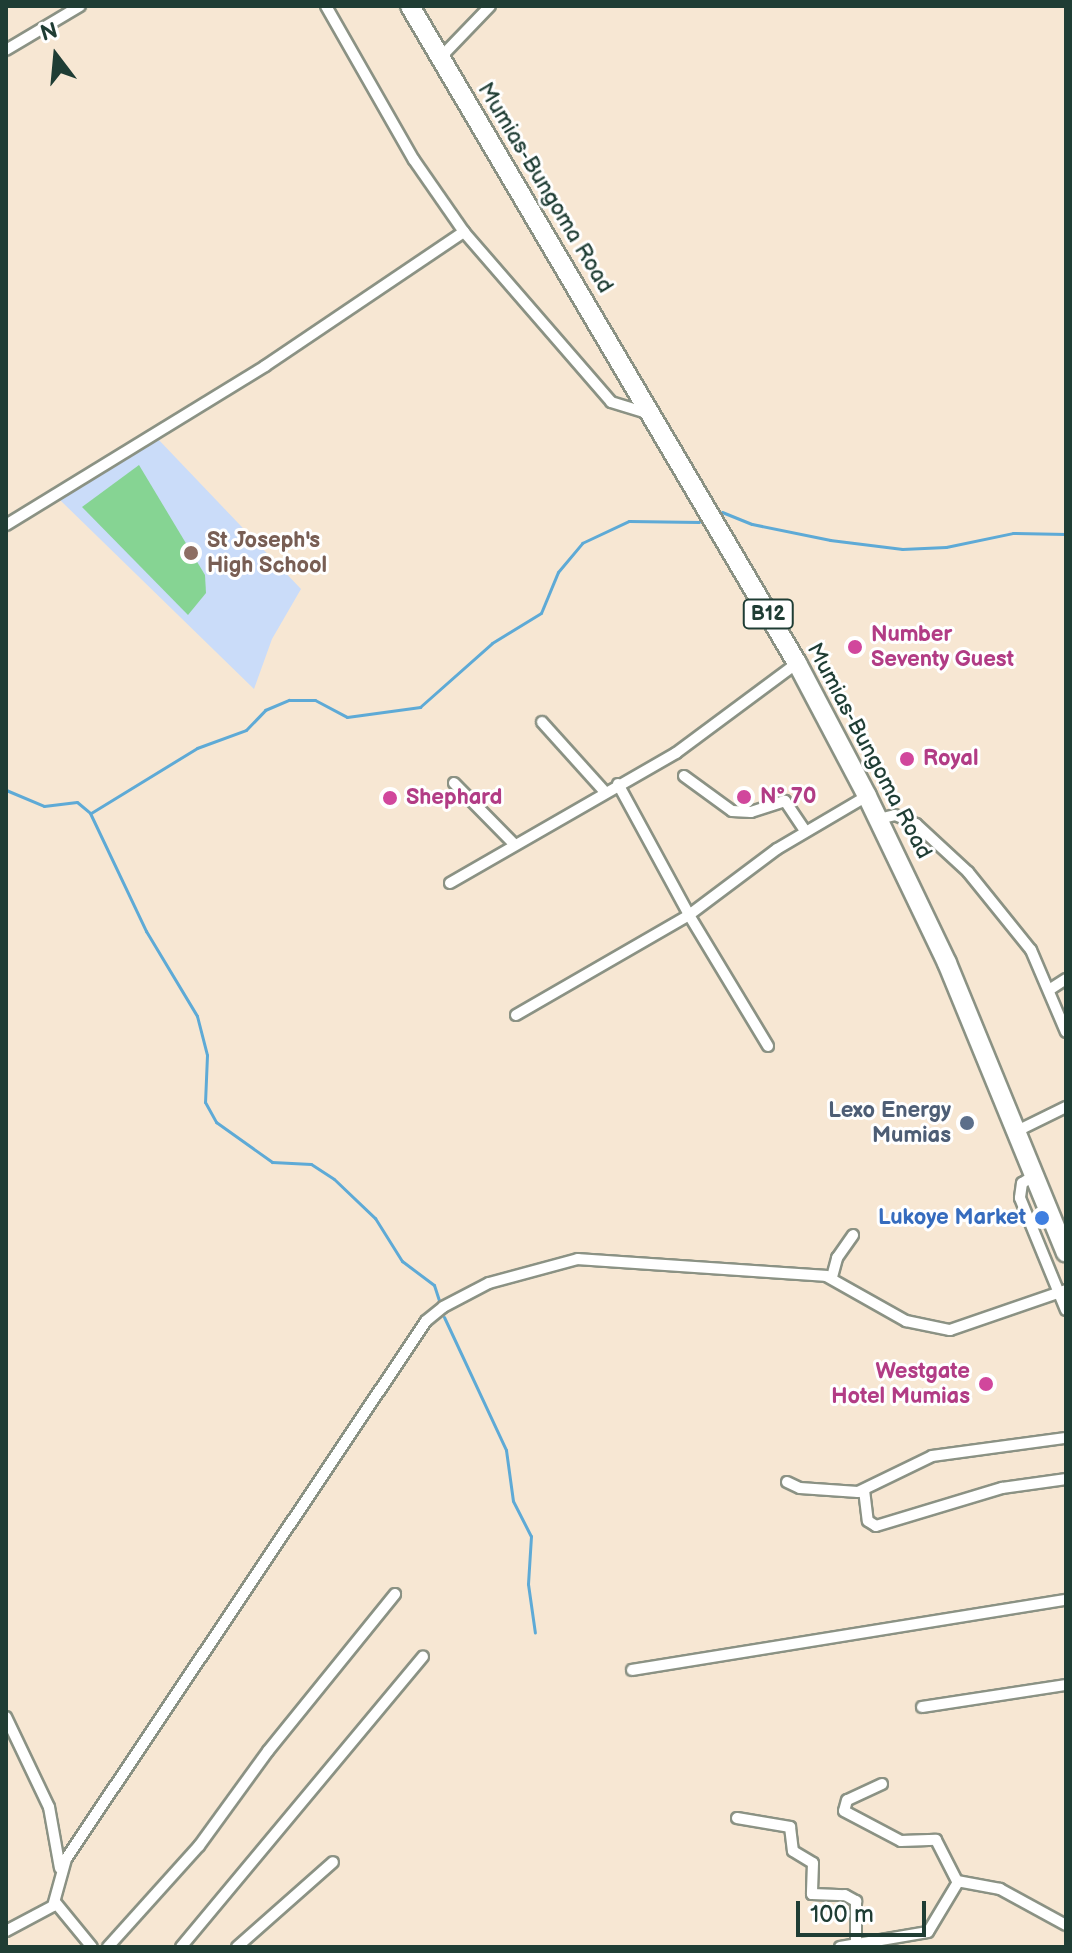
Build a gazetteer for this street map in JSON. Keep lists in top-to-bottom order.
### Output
{
  "streets": {
    "highway": ["Mumias-Bungoma Road", "B12"]
  },
  "places": [
    "St Joseph's High School",
    "Number Seventy Guest",
    "Royal",
    "N° 70",
    "Shephard",
    "Lexo Energy Mumias",
    "Lukoye Market",
    "Westgate Hotel Mumias"
  ],
  "scale_bar": "100 m",
  "north": "top"
}
